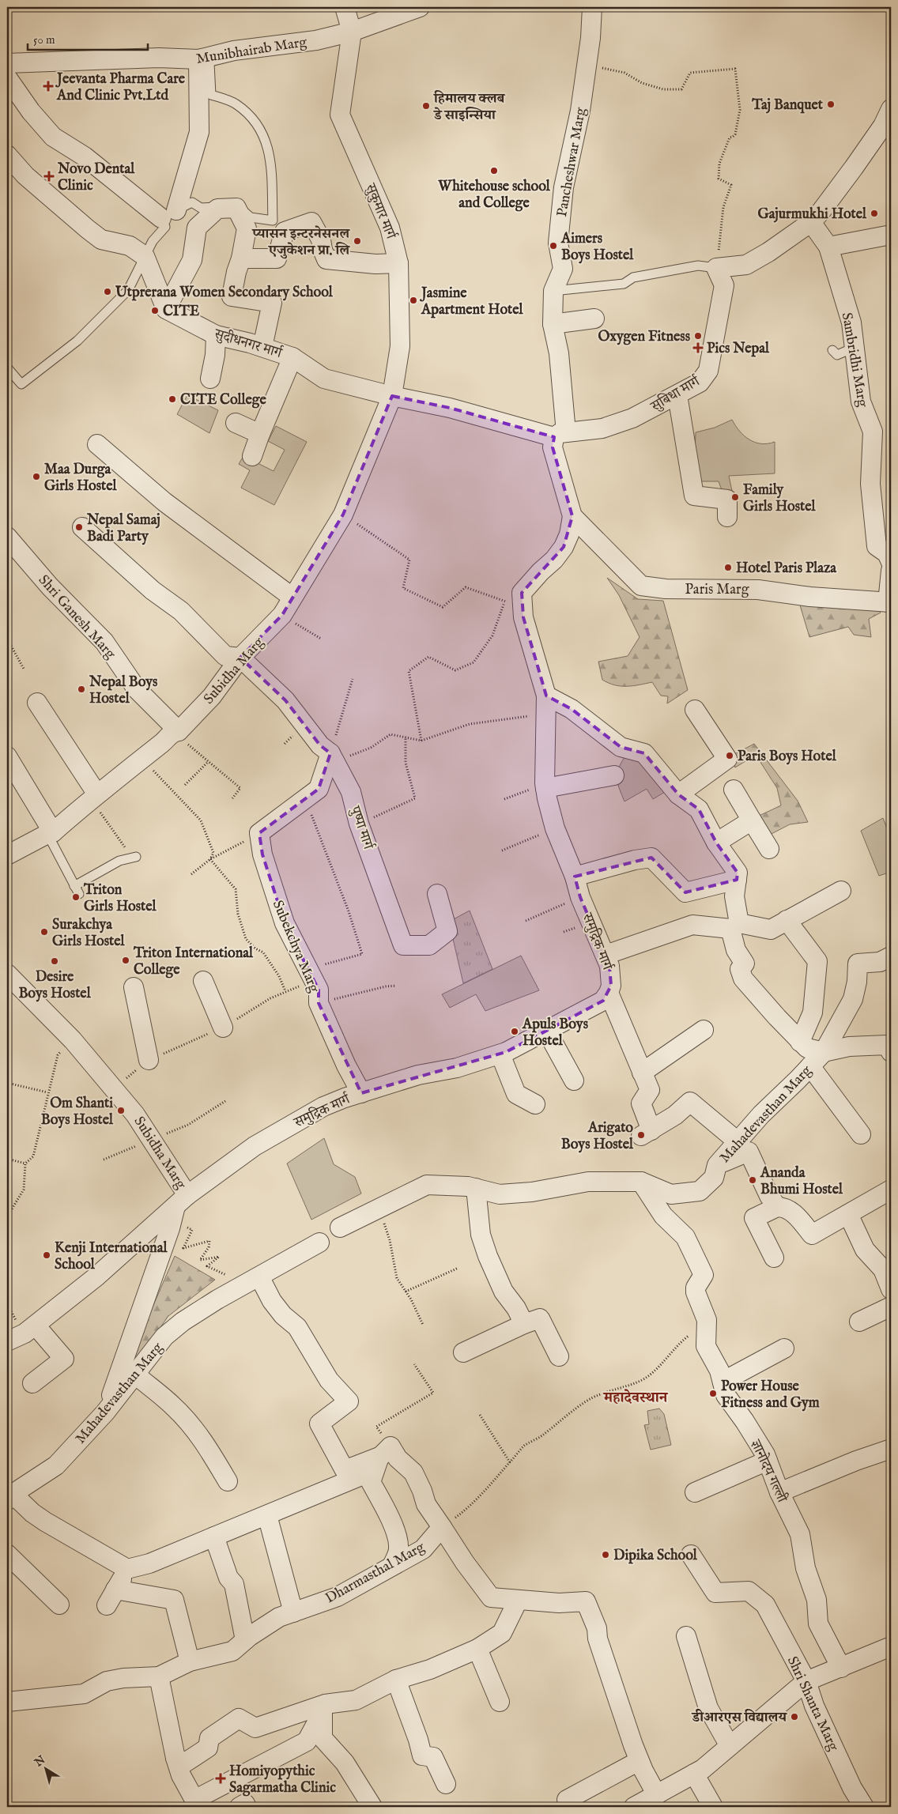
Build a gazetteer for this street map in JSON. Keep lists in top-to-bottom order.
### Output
{
  "streets": {
    "street": [
      "Munibhairab Marg",
      "Pancheshwar Marg",
      "सुकुमार मार्ग",
      "सुदीधनगर मार्ग",
      "Sambridhi Marg",
      "सुबिधा मार्ग",
      "Paris Marg",
      "Shri Ganesh Marg",
      "Subidha Marg",
      "पुष्पा मार्ग",
      "समुद्रिक मार्ग",
      "Subekchya Marg",
      "Mahadevasthan Marg",
      "ज्ञानोदय गल्ली",
      "Dharmasthal Marg",
      "Shri Shanta Marg"
    ]
  },
  "crossings": [
    ["Munibhairab Marg", "सुकुमार मार्ग"],
    ["Pancheshwar Marg", "सुबिधा मार्ग"],
    ["Pancheshwar Marg", "Paris Marg"],
    ["सुकुमार मार्ग", "सुदीधनगर मार्ग"],
    ["सुकुमार मार्ग", "सुबिधा मार्ग"],
    ["सुकुमार मार्ग", "Subidha Marg"],
    ["सुदीधनगर मार्ग", "सुबिधा मार्ग"],
    ["सुदीधनगर मार्ग", "Subidha Marg"],
    ["सुबिधा मार्ग", "Subidha Marg"],
    ["Shri Ganesh Marg", "Subidha Marg"],
    ["Subidha Marg", "पुष्पा मार्ग"],
    ["Subidha Marg", "समुद्रिक मार्ग"],
    ["समुद्रिक मार्ग", "Subekchya Marg"],
    ["Mahadevasthan Marg", "ज्ञानोदय गल्ली"]
  ],
  "districts": ["महादेवस्थान"],
  "places": {
    "health": [
      "Jeevanta Pharma Care And Clinic Pvt.Ltd",
      "Novo Dental Clinic",
      "Pics Nepal",
      "Homiyopythic Sagarmatha Clinic"
    ],
    "other": [
      "Taj Banquet",
      "हिमालय क्लब डे साइन्सिया",
      "Whitehouse school and College",
      "Gajurmukhi Hotel",
      "प्यासन इन्टरनेसनल एजुकेशन प्रा. लि",
      "Aimers Boys Hostel",
      "Utprerana Women Secondary School",
      "Jasmine Apartment Hotel",
      "CITE",
      "Oxygen Fitness",
      "CITE College",
      "Maa Durga Girls Hostel",
      "Family Girls Hostel",
      "Nepal Samaj Badi Party",
      "Hotel Paris Plaza",
      "Nepal Boys Hostel",
      "Paris Boys Hotel",
      "Triton Girls Hostel",
      "Surakchya Girls Hostel",
      "Triton International College",
      "Desire Boys Hostel",
      "Apuls Boys Hostel",
      "Om Shanti Boys Hostel",
      "Arigato Boys Hostel",
      "Ananda Bhumi Hostel",
      "Kenji International School",
      "Power House Fitness and Gym",
      "Dipika School",
      "डीआरएस विद्यालय"
    ]
  },
  "scale_bar": "50 m",
  "north": "top left"
}
